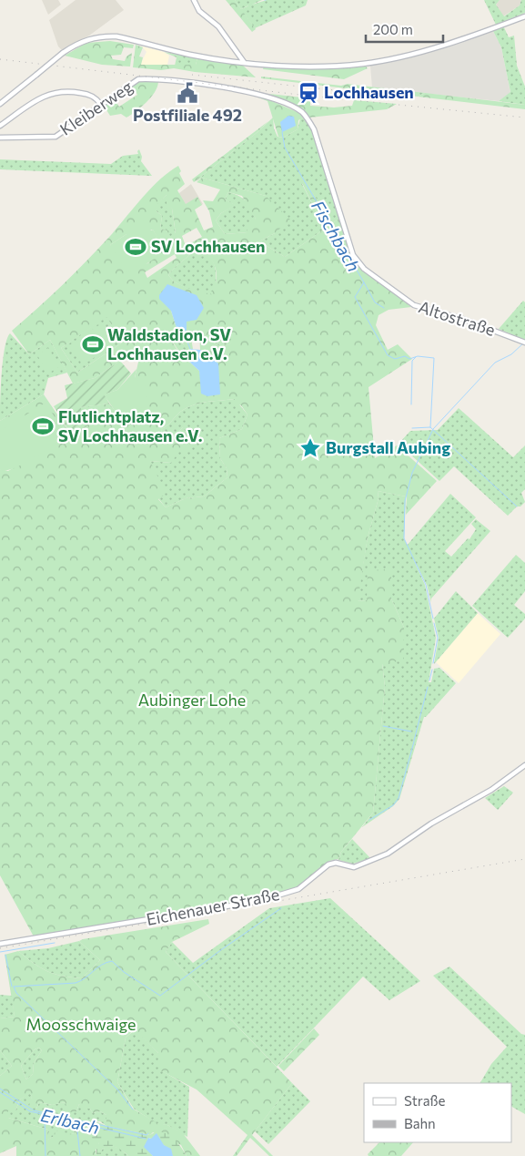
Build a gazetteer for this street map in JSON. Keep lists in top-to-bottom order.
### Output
{
  "streets": {
    "main road": ["Kleiberweg", "Altostraße", "Eichenauer Straße"]
  },
  "crossings": [
    ["Kleiberweg", "Altostraße"]
  ],
  "water": ["Fischbach", "Erlbach"],
  "parks": ["Aubinger Lohe", "Moosschwaige"],
  "places": {
    "public building": ["Postfiliale 492"],
    "station": ["Lochhausen"],
    "sports": ["SV Lochhausen", "Waldstadion, SV Lochhausen e.V.", "Flutlichtplatz, SV Lochhausen e.V."],
    "place": ["Burgstall Aubing"]
  },
  "legend": ["Straße", "Bahn"],
  "scale_bar": "200 m"
}
